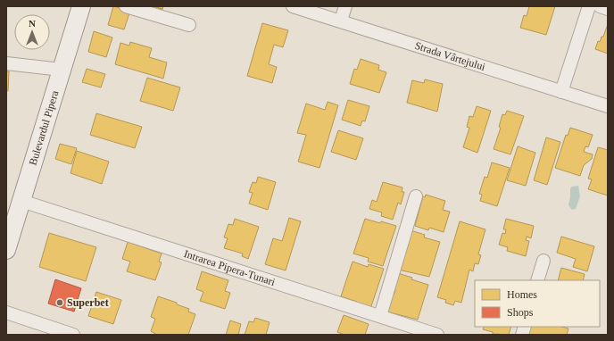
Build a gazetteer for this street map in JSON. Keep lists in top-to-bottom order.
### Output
{
  "streets": {
    "main road": ["Bulevardul Pipera"],
    "street": ["Strada Vârtejului", "Intrarea Pipera-Tunari"]
  },
  "crossings": [
    ["Bulevardul Pipera", "Intrarea Pipera-Tunari"]
  ],
  "places": ["Superbet"],
  "legend": ["Homes", "Shops"],
  "north": "top"
}
